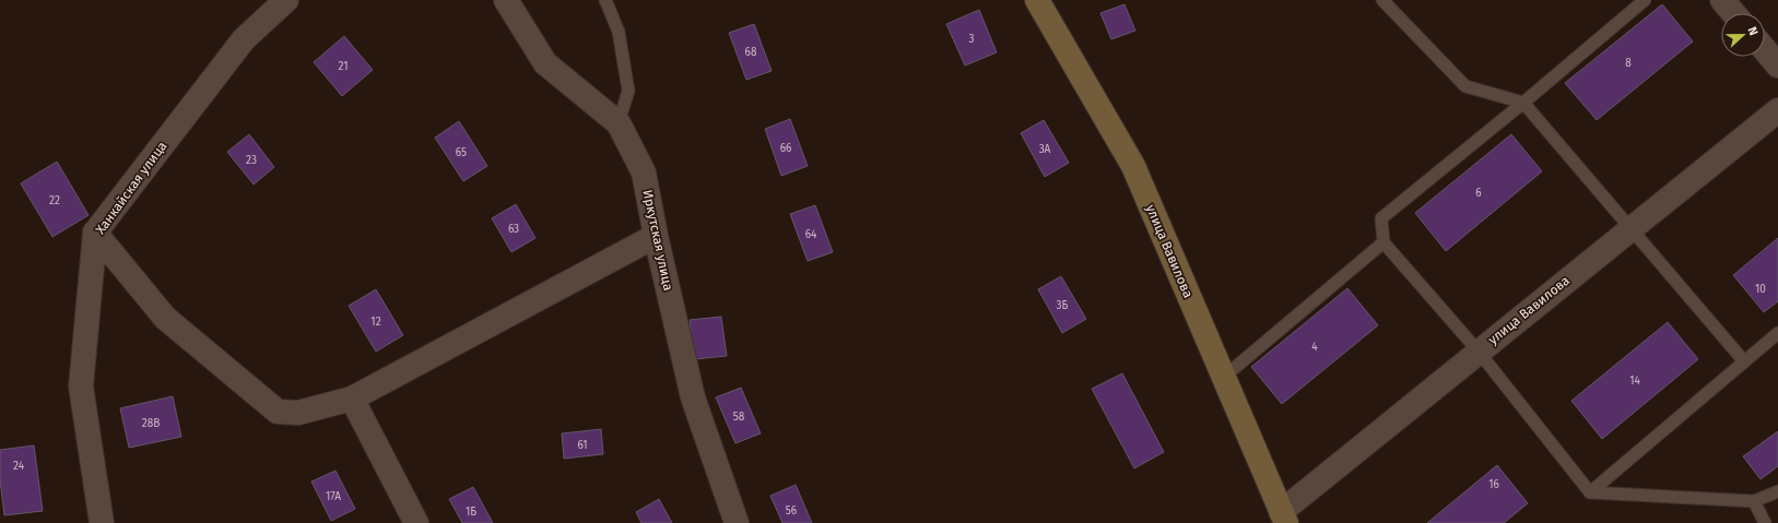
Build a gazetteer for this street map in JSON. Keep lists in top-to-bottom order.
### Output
{
  "streets": {
    "street": ["Ханкайская улица", "Иркутская улица", "улица Вавилова"]
  },
  "house_numbers": [
    "3",
    "68",
    "8",
    "21",
    "66",
    "3А",
    "65",
    "23",
    "6",
    "22",
    "63",
    "64",
    "10",
    "3Б",
    "12",
    "4",
    "14",
    "58",
    "28В",
    "61",
    "24",
    "16",
    "17А",
    "56",
    "1Б"
  ],
  "north": "right"
}
